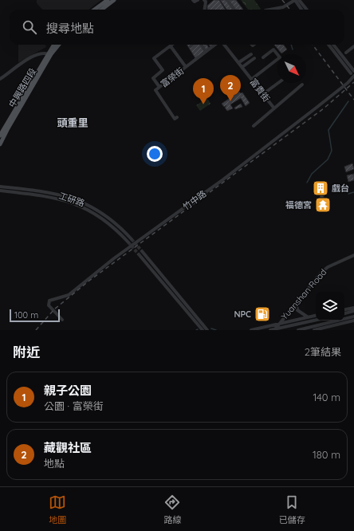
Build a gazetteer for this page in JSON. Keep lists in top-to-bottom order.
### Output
{
  "streets": {
    "main road": ["中興路四段"],
    "street": [
      "富榮街",
      "富貴街",
      "工研路",
      "竹中路",
      "Yuanshan Road"
    ]
  },
  "districts": ["頭重里"],
  "places": {
    "building": ["戲台"],
    "temple": ["福德宮"],
    "fuel station": ["NPC"]
  },
  "scale_bar": "100 m",
  "north": "bottom right",
  "page": {
    "search": "搜尋地點",
    "pins": ["2", "1"],
    "scale": "100 m",
    "heading": ["附近", "2筆結果"],
    "list": [
      {
        "mark": "1",
        "name": "親子公園",
        "note": "公園 · 富榮街",
        "value": "140 m"
      },
      {
        "mark": "2",
        "name": "藏觀社區",
        "note": "地點",
        "value": "180 m"
      }
    ],
    "nav": ["地圖", "路線", "已儲存"]
  }
}
